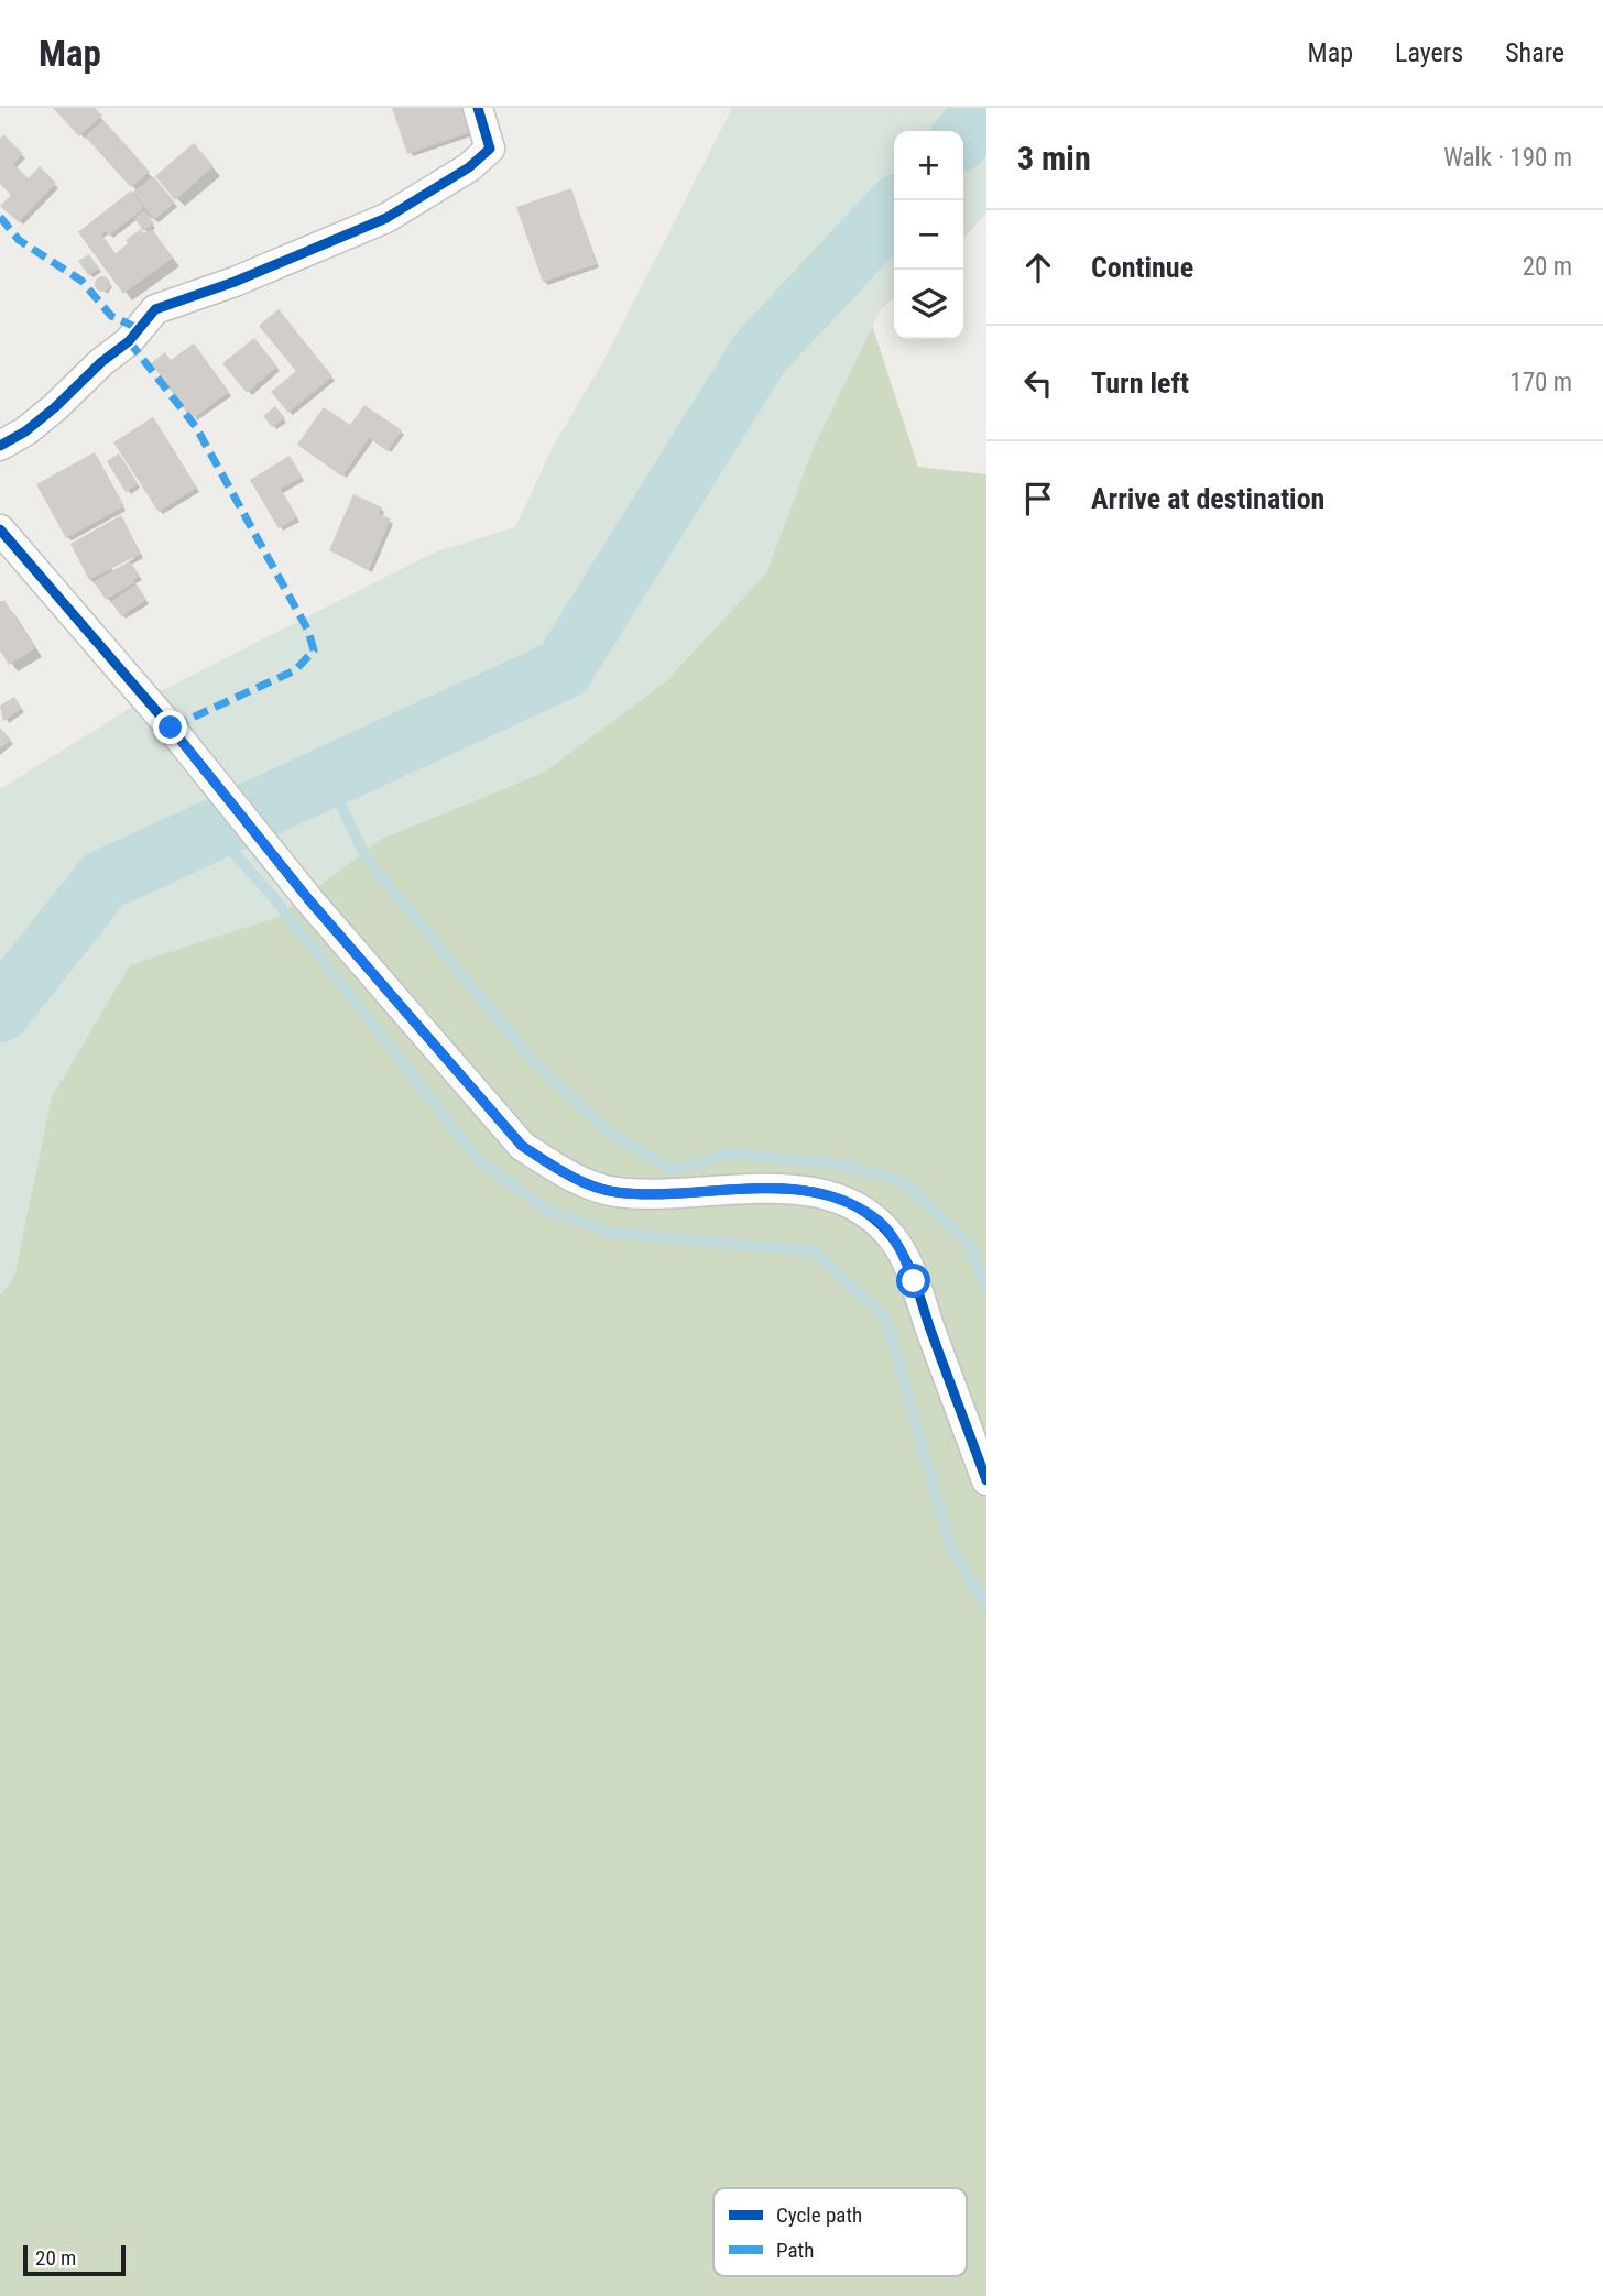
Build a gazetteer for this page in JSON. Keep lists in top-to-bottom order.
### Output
{
  "legend": ["Cycle path", "Path"],
  "scale_bar": "20 m",
  "page": {
    "header": "Map",
    "nav": ["Map", "Layers", "Share"],
    "heading": ["3 min", "Walk · 190 m"],
    "map_buttons": ["+", "−"],
    "list": [
      ["Continue", "20 m"],
      ["Turn left", "170 m"],
      "Arrive at destination"
    ],
    "scale": "20 m"
  }
}
